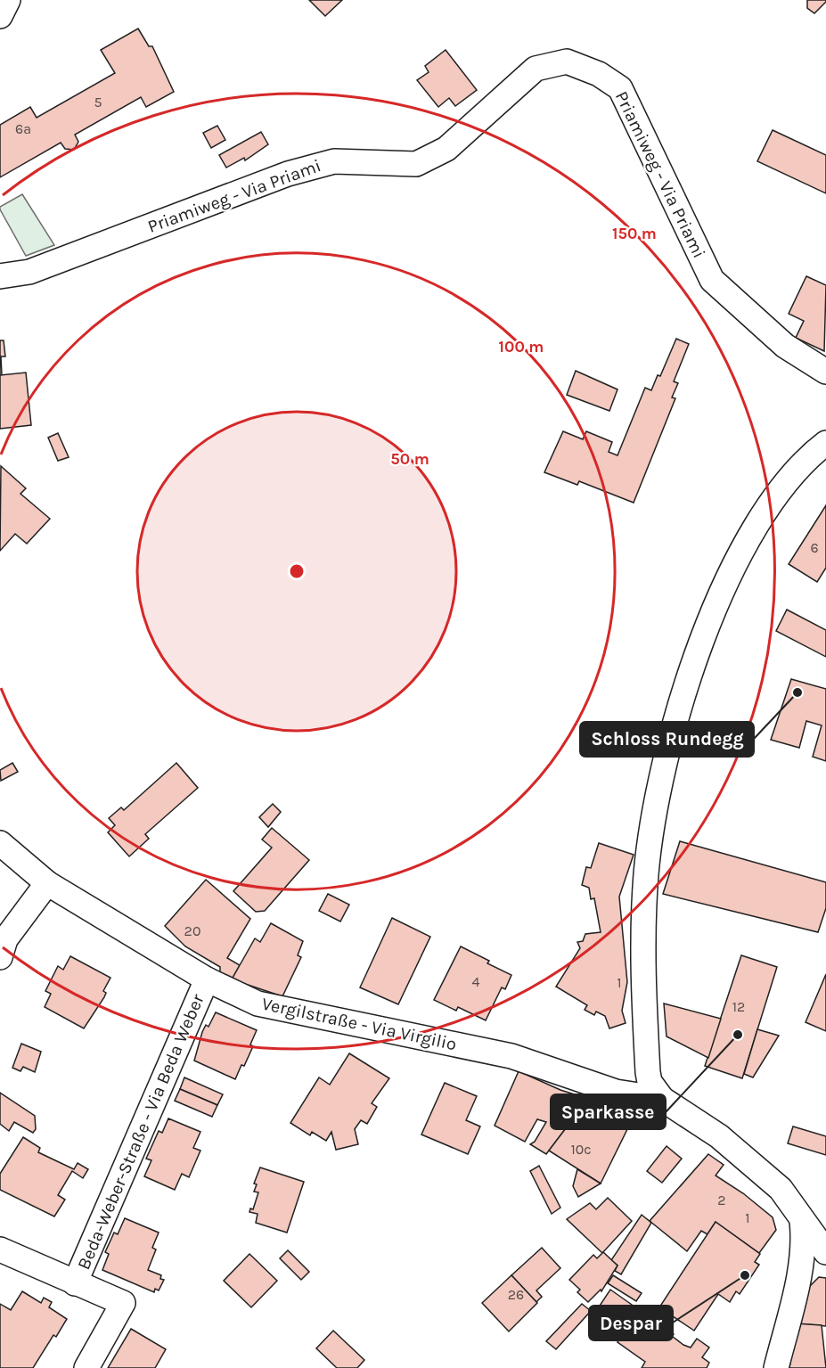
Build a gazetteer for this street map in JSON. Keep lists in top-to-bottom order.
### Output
{
  "streets": {
    "street": ["Priamiweg - Via Priami", "Vergilstraße - Via Virgilio", "Beda-Weber-Straße - Via Beda Weber"]
  },
  "crossings": [
    ["Vergilstraße - Via Virgilio", "Beda-Weber-Straße - Via Beda Weber"]
  ],
  "places": ["Schloss Rundegg", "Sparkasse", "Despar"],
  "house_numbers": [
    "5",
    "6a",
    "6",
    "20",
    "4",
    "1",
    "12",
    "10c",
    "2",
    "1",
    "26"
  ],
  "rings": ["150 m", "100 m", "50 m"]
}
